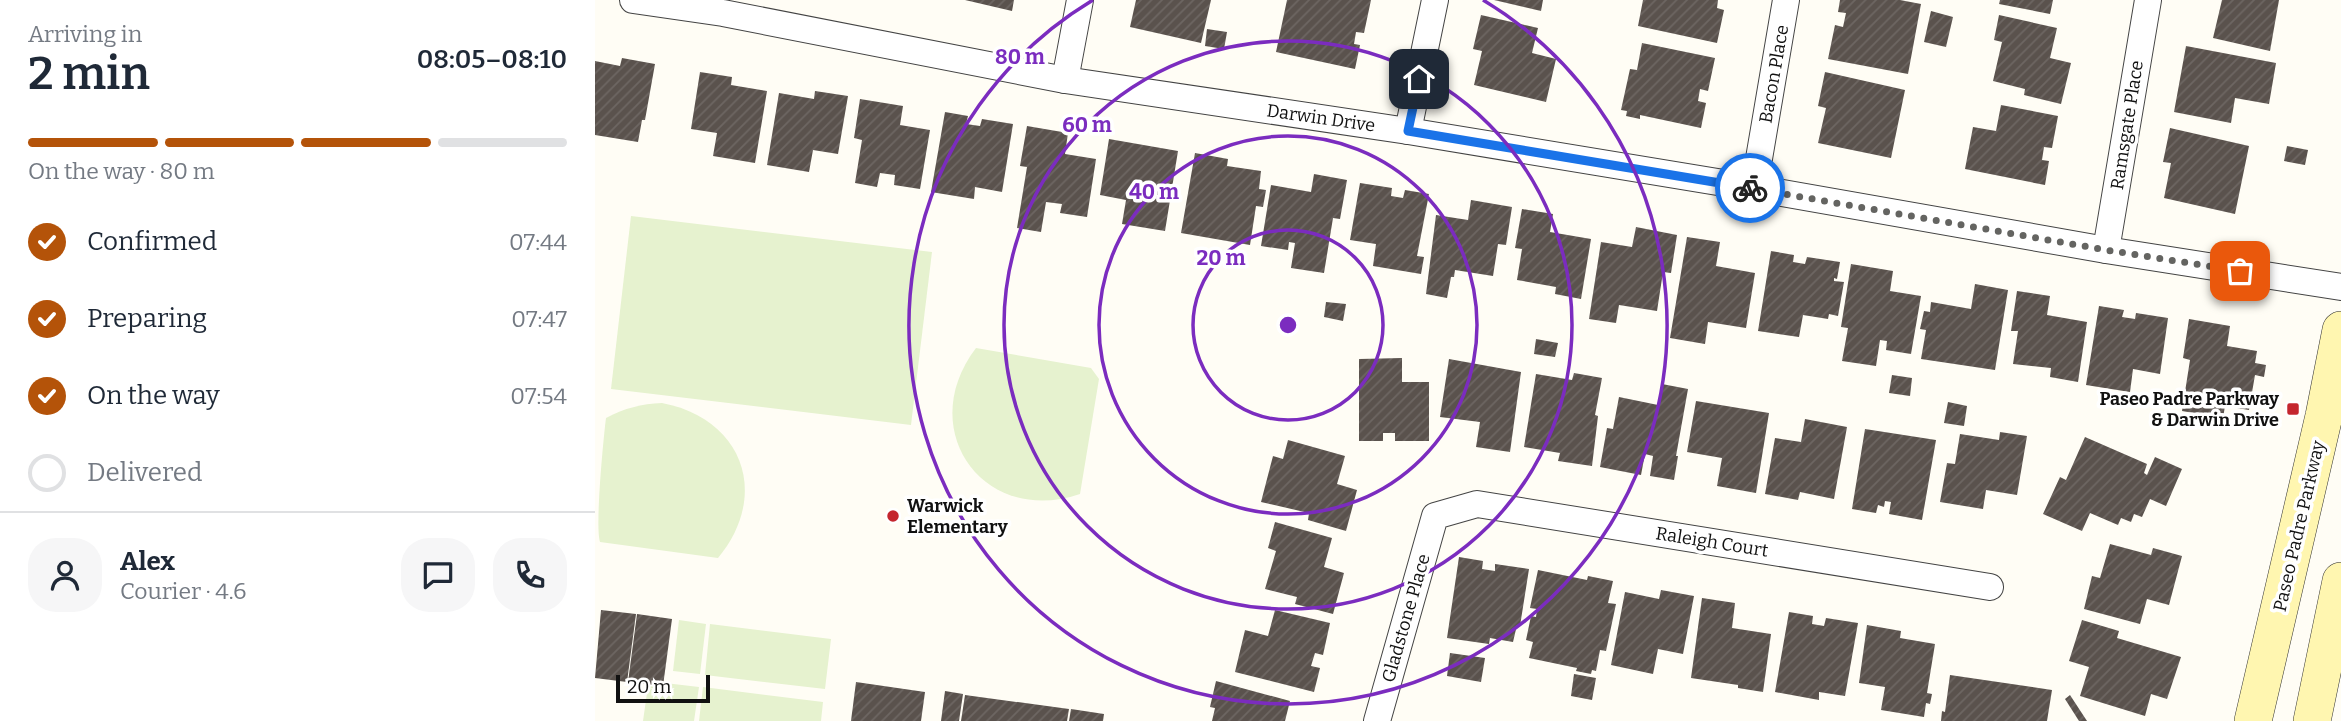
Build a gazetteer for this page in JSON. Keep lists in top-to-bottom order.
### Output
{
  "streets": {
    "main road": ["Paseo Padre Parkway"],
    "street": [
      "Bacon Place",
      "Darwin Drive",
      "Ramsgate Place",
      "Raleigh Court",
      "Gladstone Place"
    ]
  },
  "crossings": [
    ["Bacon Place", "Darwin Drive"],
    ["Darwin Drive", "Ramsgate Place"],
    ["Raleigh Court", "Gladstone Place"]
  ],
  "places": {
    "transit": ["Paseo Padre Parkway & Darwin Drive"],
    "other": ["Warwick Elementary"]
  },
  "scale_bar": "20 m",
  "page": {
    "heading": ["2 min", "Arriving in", "08:05–08:10"],
    "panel": ["Alex", "Courier · 4.6"],
    "bar": "On the way · 80 m",
    "list": [
      ["Confirmed", "07:44"],
      ["Preparing", "07:47"],
      ["On the way", "07:54"],
      "Delivered"
    ],
    "scale": "20 m"
  },
  "rings": [
    "80 m",
    "60 m",
    "40 m",
    "20 m"
  ]
}
